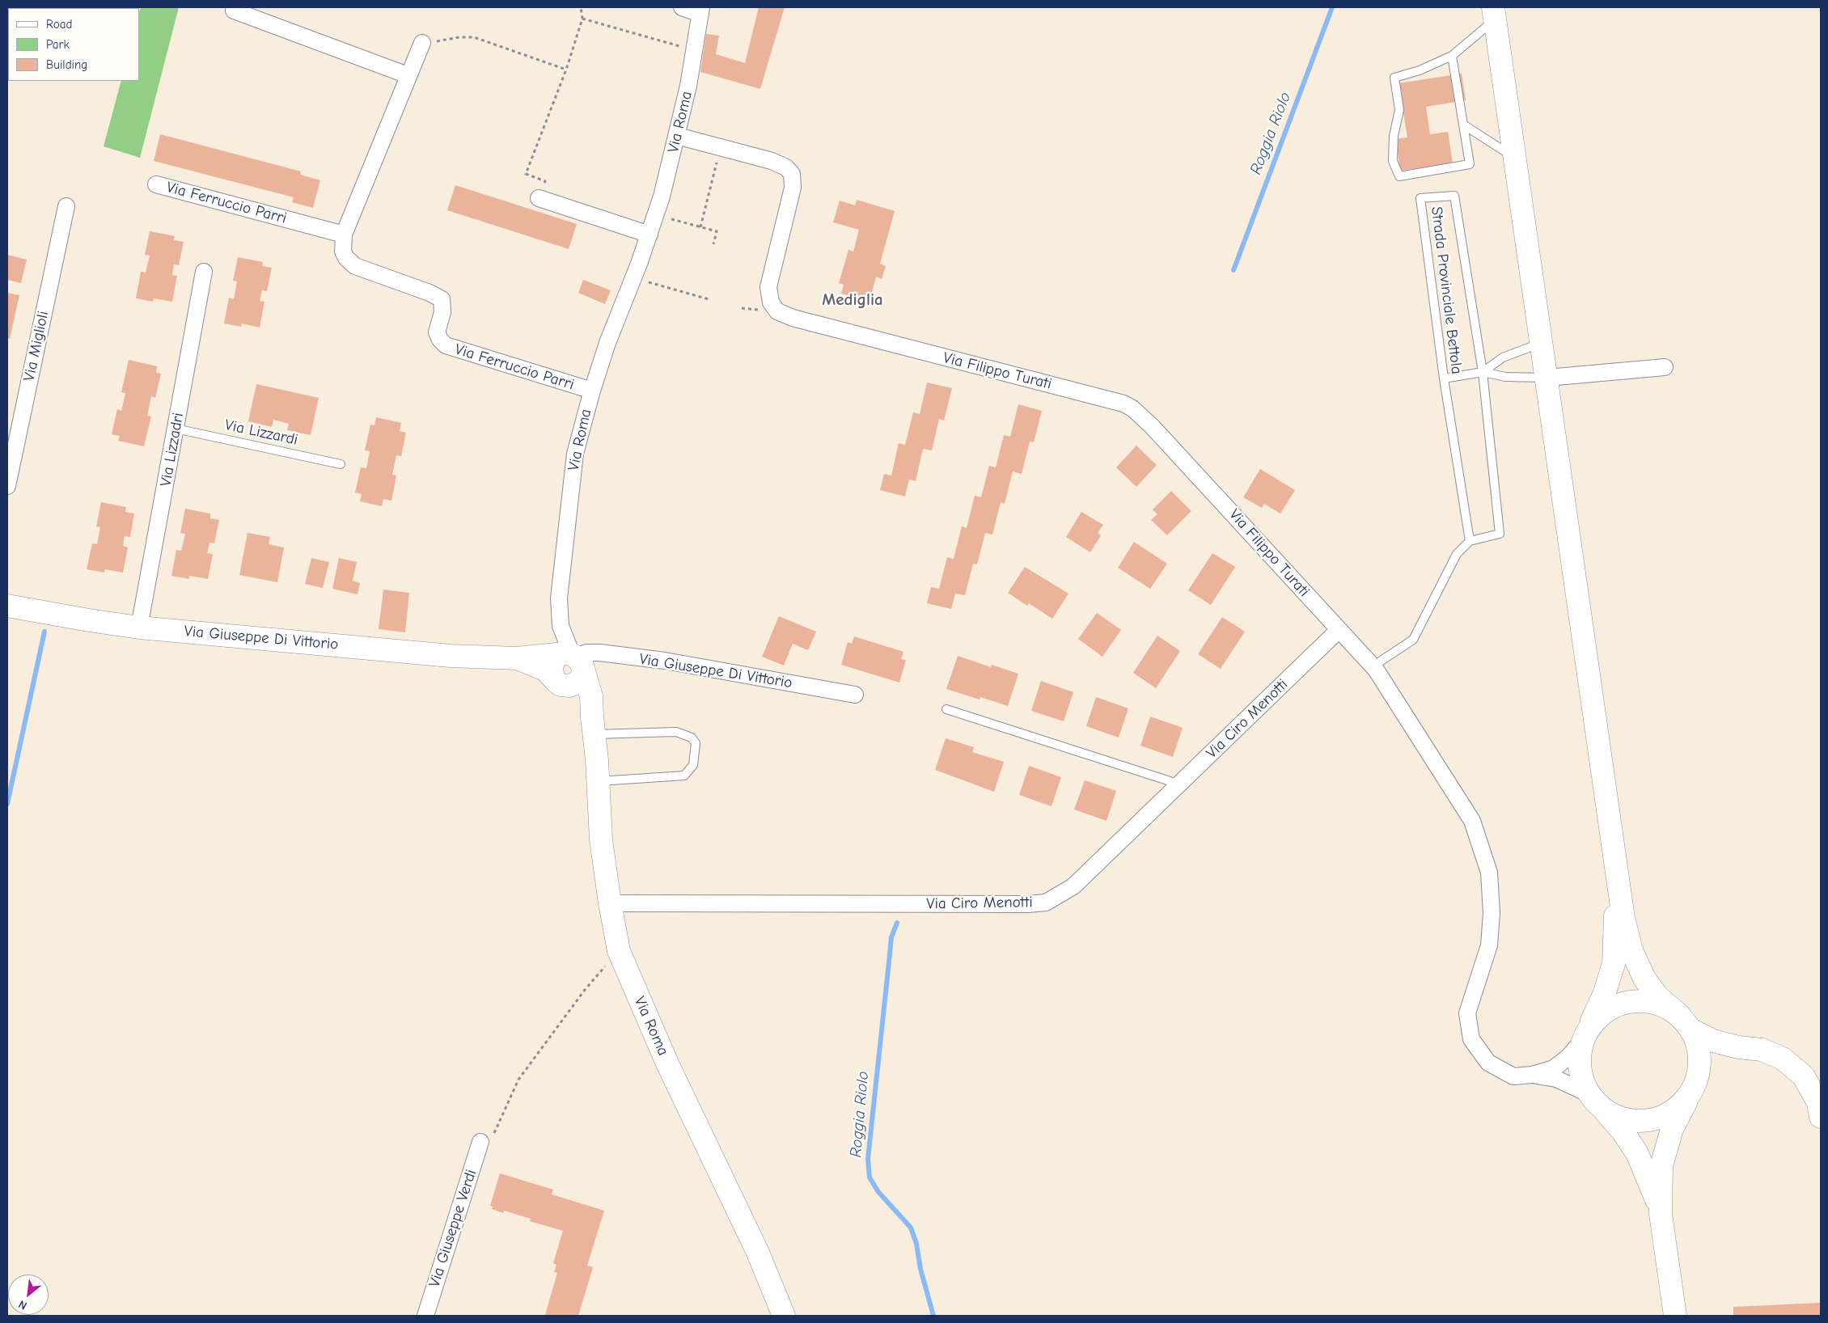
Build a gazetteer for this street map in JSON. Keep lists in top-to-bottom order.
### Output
{
  "streets": {
    "street": [
      "Via Roma",
      "Via Ferruccio Parri",
      "Via Miglioli",
      "Via Filippo Turati",
      "Via Lizzadri",
      "Via Giuseppe Di Vittorio",
      "Via Ciro Menotti",
      "Via Giuseppe Verdi"
    ],
    "lane": ["Strada Provinciale Bettola", "Via Lizzardi"]
  },
  "crossings": [
    ["Via Roma", "Via Ferruccio Parri"],
    ["Via Roma", "Via Filippo Turati"],
    ["Via Roma", "Via Giuseppe Di Vittorio"],
    ["Via Roma", "Via Ciro Menotti"],
    ["Via Filippo Turati", "Via Ciro Menotti"],
    ["Via Lizzardi", "Via Lizzadri"],
    ["Via Lizzadri", "Via Giuseppe Di Vittorio"]
  ],
  "districts": ["Mediglia"],
  "water": ["Roggia Riolo"],
  "legend": ["Road", "Park", "Building"],
  "north": "bottom left"
}
